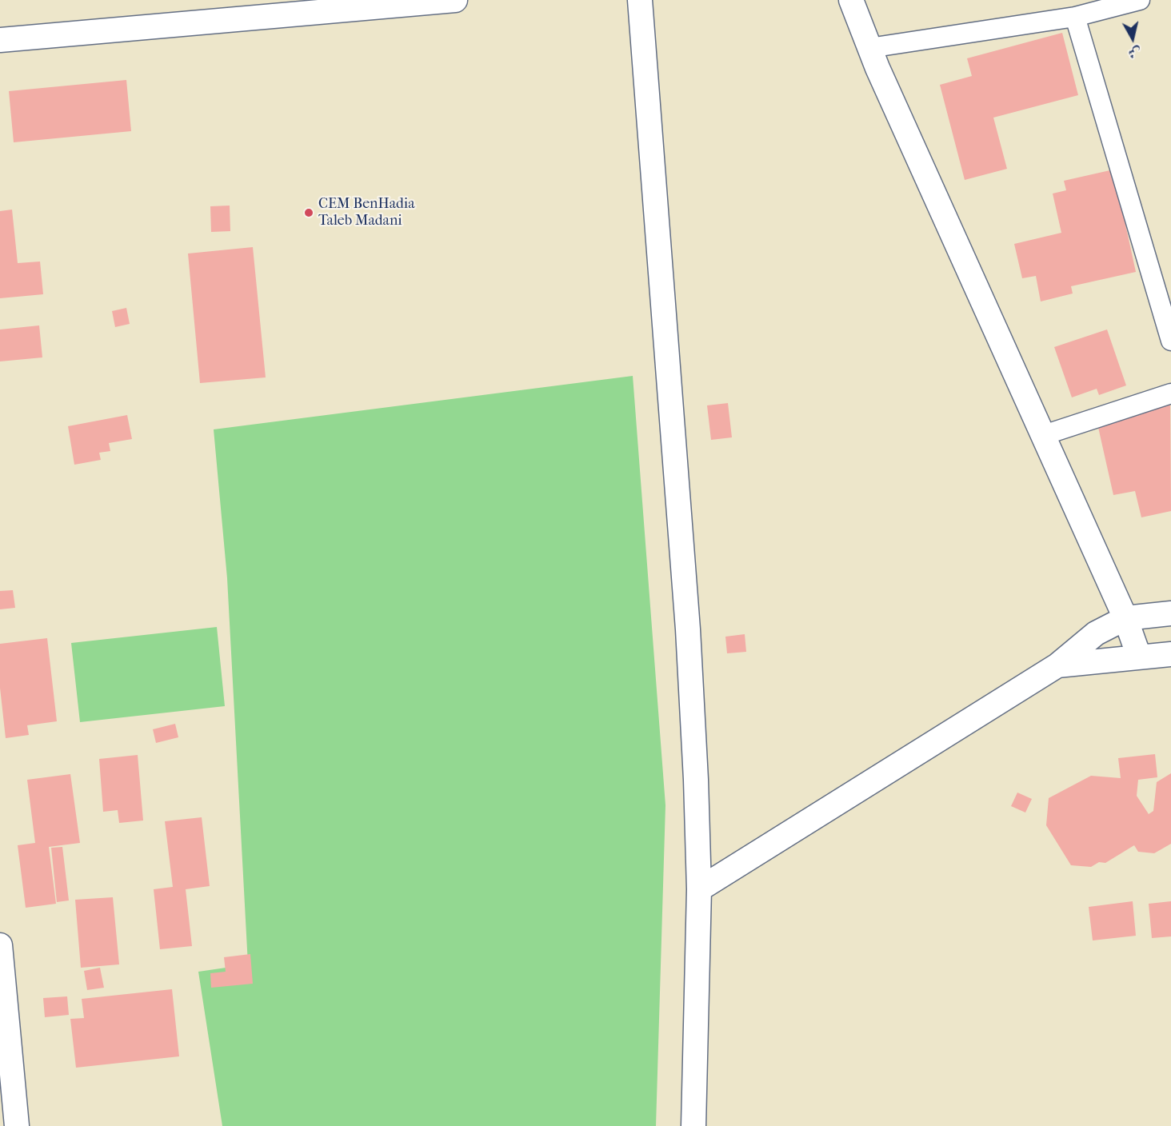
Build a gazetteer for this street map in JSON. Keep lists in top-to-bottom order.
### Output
{
  "places": ["CEM BenHadia Taleb Madani"],
  "north": "bottom"
}
